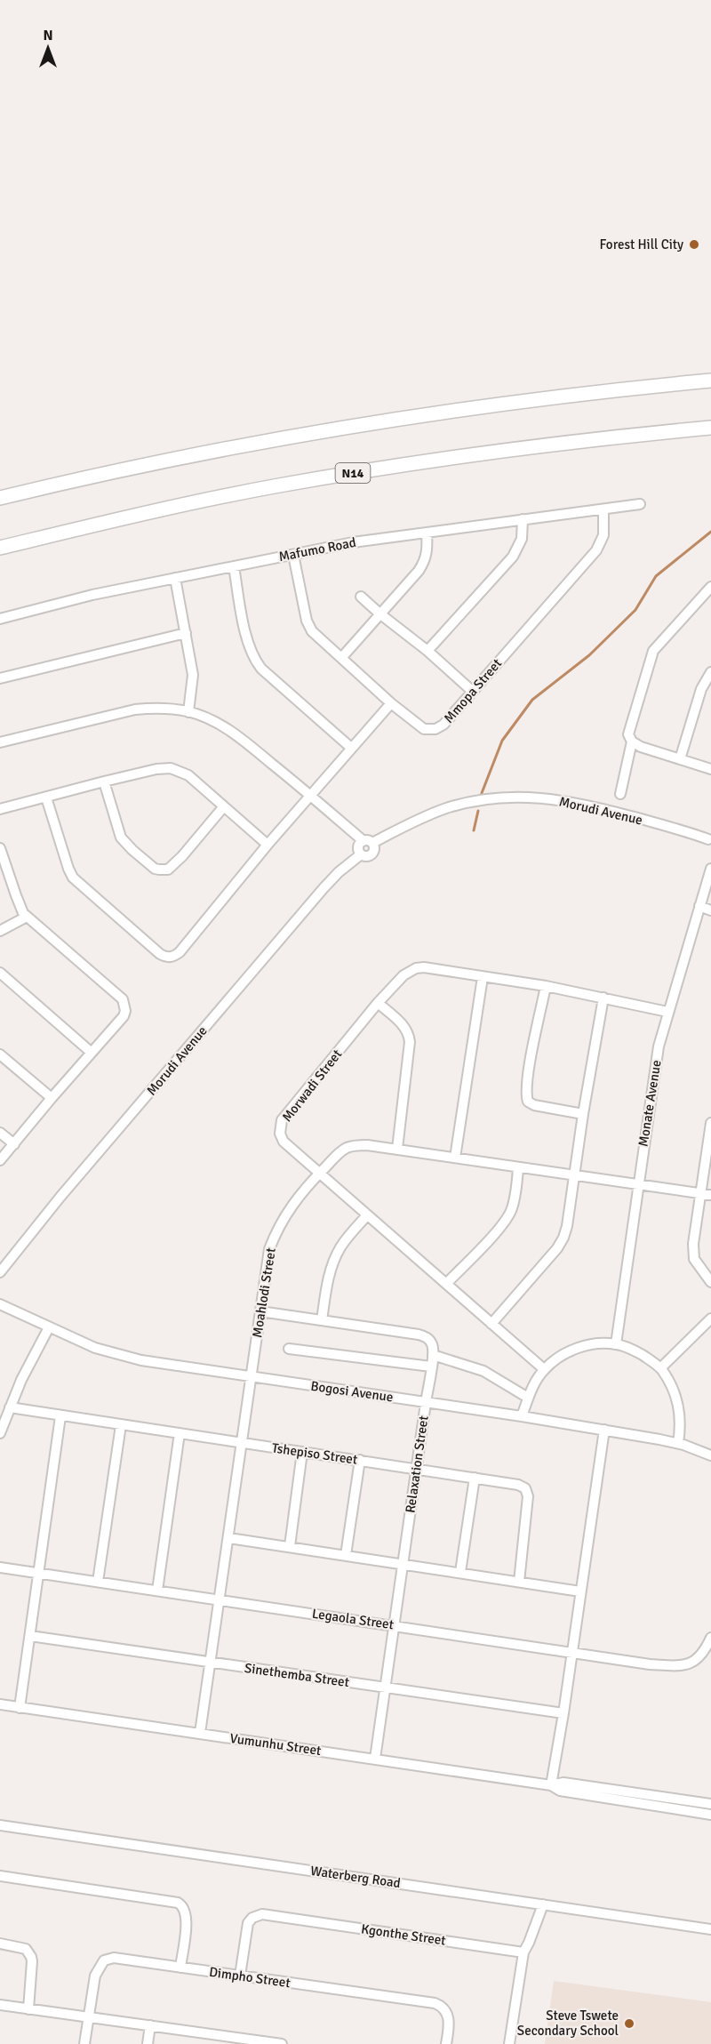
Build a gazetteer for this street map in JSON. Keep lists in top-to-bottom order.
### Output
{
  "streets": {
    "highway": ["N14"],
    "street": [
      "Mafumo Road",
      "Mmopa Street",
      "Morudi Avenue",
      "Morwadi Street",
      "Monate Avenue",
      "Moahlodi Street",
      "Bogosi Avenue",
      "Tshepiso Street",
      "Relaxation Street",
      "Legaola Street",
      "Sinethemba Street",
      "Vumunhu Street",
      "Waterberg Road",
      "Kgonthe Street",
      "Dimpho Street"
    ]
  },
  "crossings": [
    ["Mafumo Road", "Mmopa Street"],
    ["Morwadi Street", "Monate Avenue"],
    ["Morwadi Street", "Moahlodi Street"],
    ["Monate Avenue", "Moahlodi Street"],
    ["Moahlodi Street", "Bogosi Avenue"],
    ["Moahlodi Street", "Tshepiso Street"],
    ["Moahlodi Street", "Legaola Street"],
    ["Moahlodi Street", "Sinethemba Street"],
    ["Moahlodi Street", "Vumunhu Street"],
    ["Bogosi Avenue", "Relaxation Street"],
    ["Tshepiso Street", "Relaxation Street"],
    ["Relaxation Street", "Legaola Street"],
    ["Relaxation Street", "Sinethemba Street"],
    ["Relaxation Street", "Vumunhu Street"],
    ["Kgonthe Street", "Dimpho Street"]
  ],
  "places": ["Forest Hill City", "Steve Tswete Secondary School"],
  "north": "top"
}
